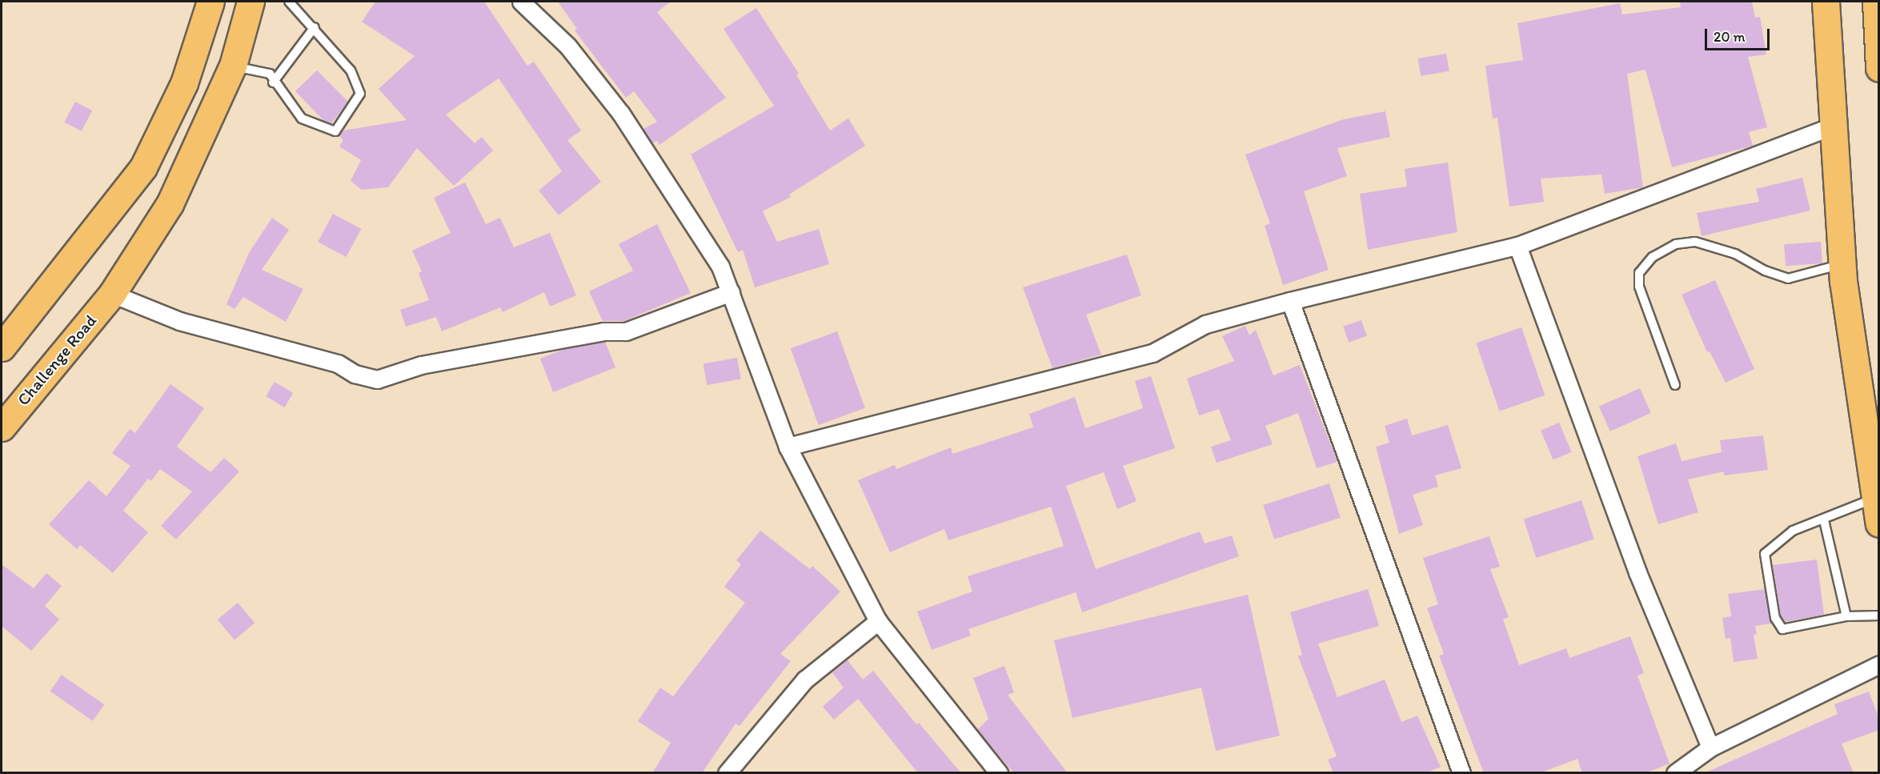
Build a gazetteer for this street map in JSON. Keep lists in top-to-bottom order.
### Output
{
  "streets": {
    "main road": ["Challenge Road"]
  },
  "scale_bar": "20 m"
}
